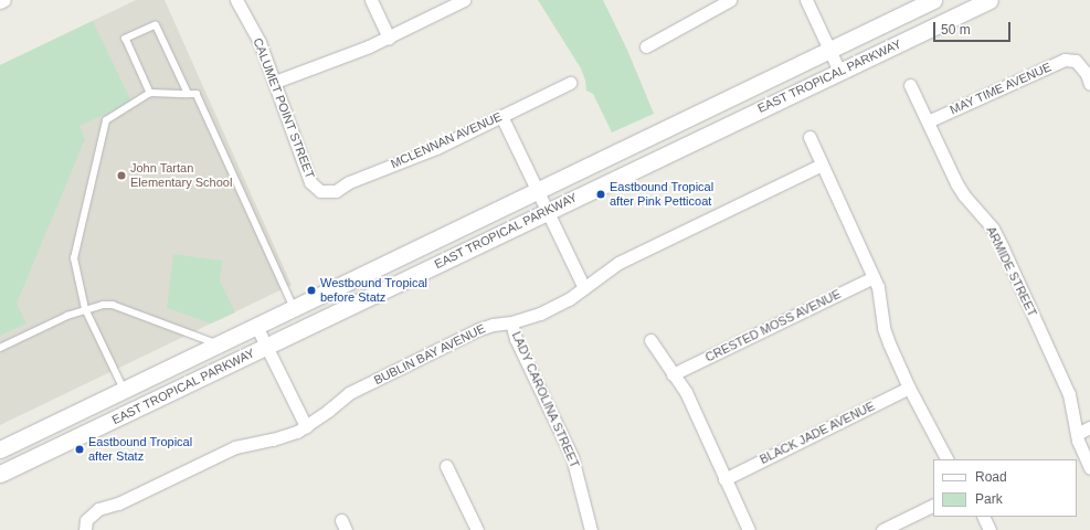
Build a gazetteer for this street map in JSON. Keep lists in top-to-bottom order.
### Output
{
  "streets": {
    "main road": ["EAST TROPICAL PARKWAY"],
    "street": [
      "MAY TIME AVENUE",
      "CALUMET POINT STREET",
      "MCLENNAN AVENUE",
      "ARMIDE STREET",
      "CRESTED MOSS AVENUE",
      "BUBLIN BAY AVENUE",
      "LADY CAROLINA STREET",
      "BLACK JADE AVENUE"
    ]
  },
  "crossings": [
    ["MAY TIME AVENUE", "ARMIDE STREET"],
    ["CALUMET POINT STREET", "MCLENNAN AVENUE"],
    ["BUBLIN BAY AVENUE", "LADY CAROLINA STREET"]
  ],
  "places": [
    "John Tartan Elementary School",
    "Eastbound Tropical after Pink Petticoat",
    "Westbound Tropical before Statz",
    "Eastbound Tropical after Statz"
  ],
  "legend": ["Road", "Park"],
  "scale_bar": "50 m"
}
